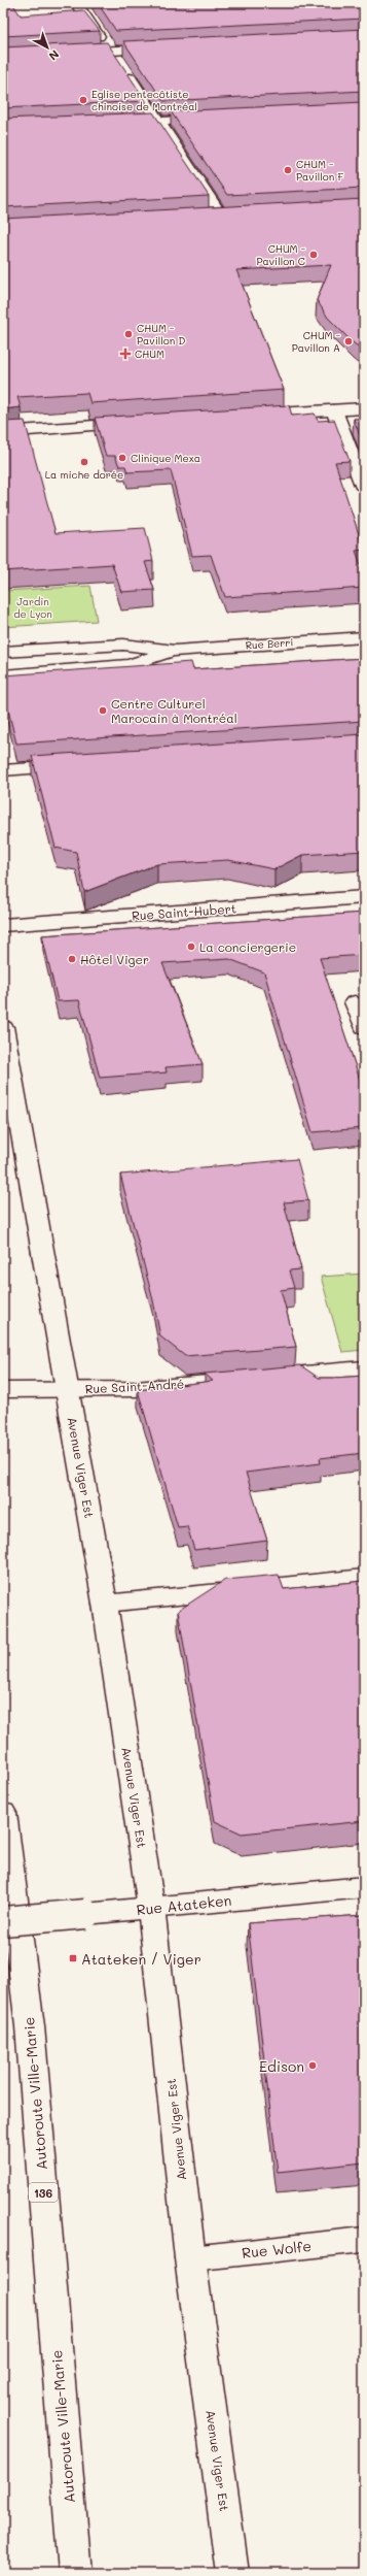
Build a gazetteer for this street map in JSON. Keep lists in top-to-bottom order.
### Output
{
  "streets": {
    "main road": [
      "Rue Berri",
      "Rue Saint-Hubert",
      "Rue Saint-André",
      "Avenue Viger Est",
      "Rue Atateken",
      "Autoroute Ville-Marie",
      "136",
      "Rue Wolfe"
    ]
  },
  "crossings": [
    ["Rue Saint-André", "Avenue Viger Est"],
    ["Avenue Viger Est", "Rue Atateken"],
    ["Avenue Viger Est", "Rue Wolfe"]
  ],
  "parks": ["Jardin de Lyon"],
  "places": {
    "other": [
      "Eglise pentecôtiste chinoise de Montréal",
      "CHUM - Pavillon F",
      "CHUM - Pavillon C",
      "CHUM - Pavillon D",
      "CHUM - Pavillon A",
      "Clinique Mexa",
      "La miche dorée",
      "Centre Culturel Marocain à Montréal",
      "La conciergerie",
      "Hôtel Viger",
      "Edison"
    ],
    "health": ["CHUM"],
    "transit": ["Atateken / Viger"]
  },
  "north": "bottom right"
}
